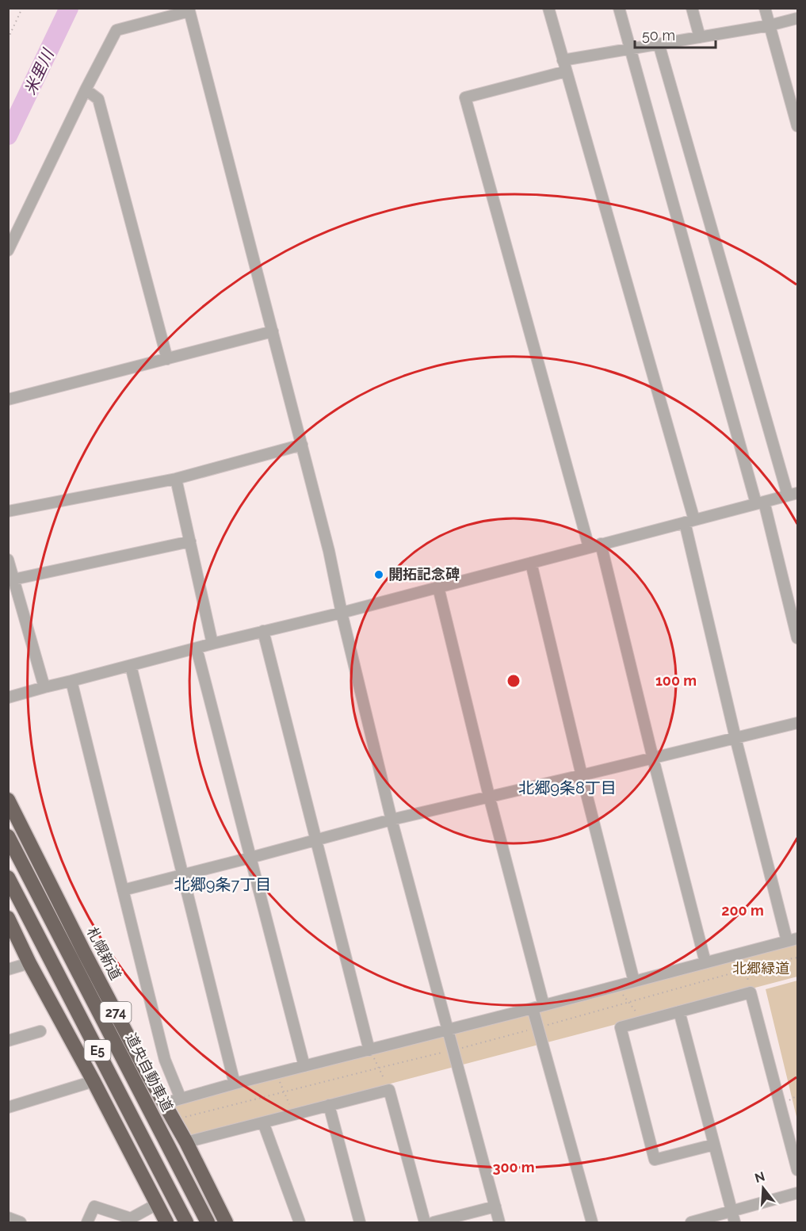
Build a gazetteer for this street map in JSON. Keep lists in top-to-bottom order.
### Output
{
  "streets": {
    "highway": [
      "札幌新道",
      "274",
      "E5",
      "道央自動車道"
    ]
  },
  "districts": ["北郷9条8丁目", "北郷9条7丁目"],
  "water": ["米里川"],
  "parks": ["北郷緑道"],
  "places": ["開拓記念碑"],
  "scale_bar": "50 m",
  "north": "top",
  "rings": ["100 m", "200 m", "300 m"]
}
